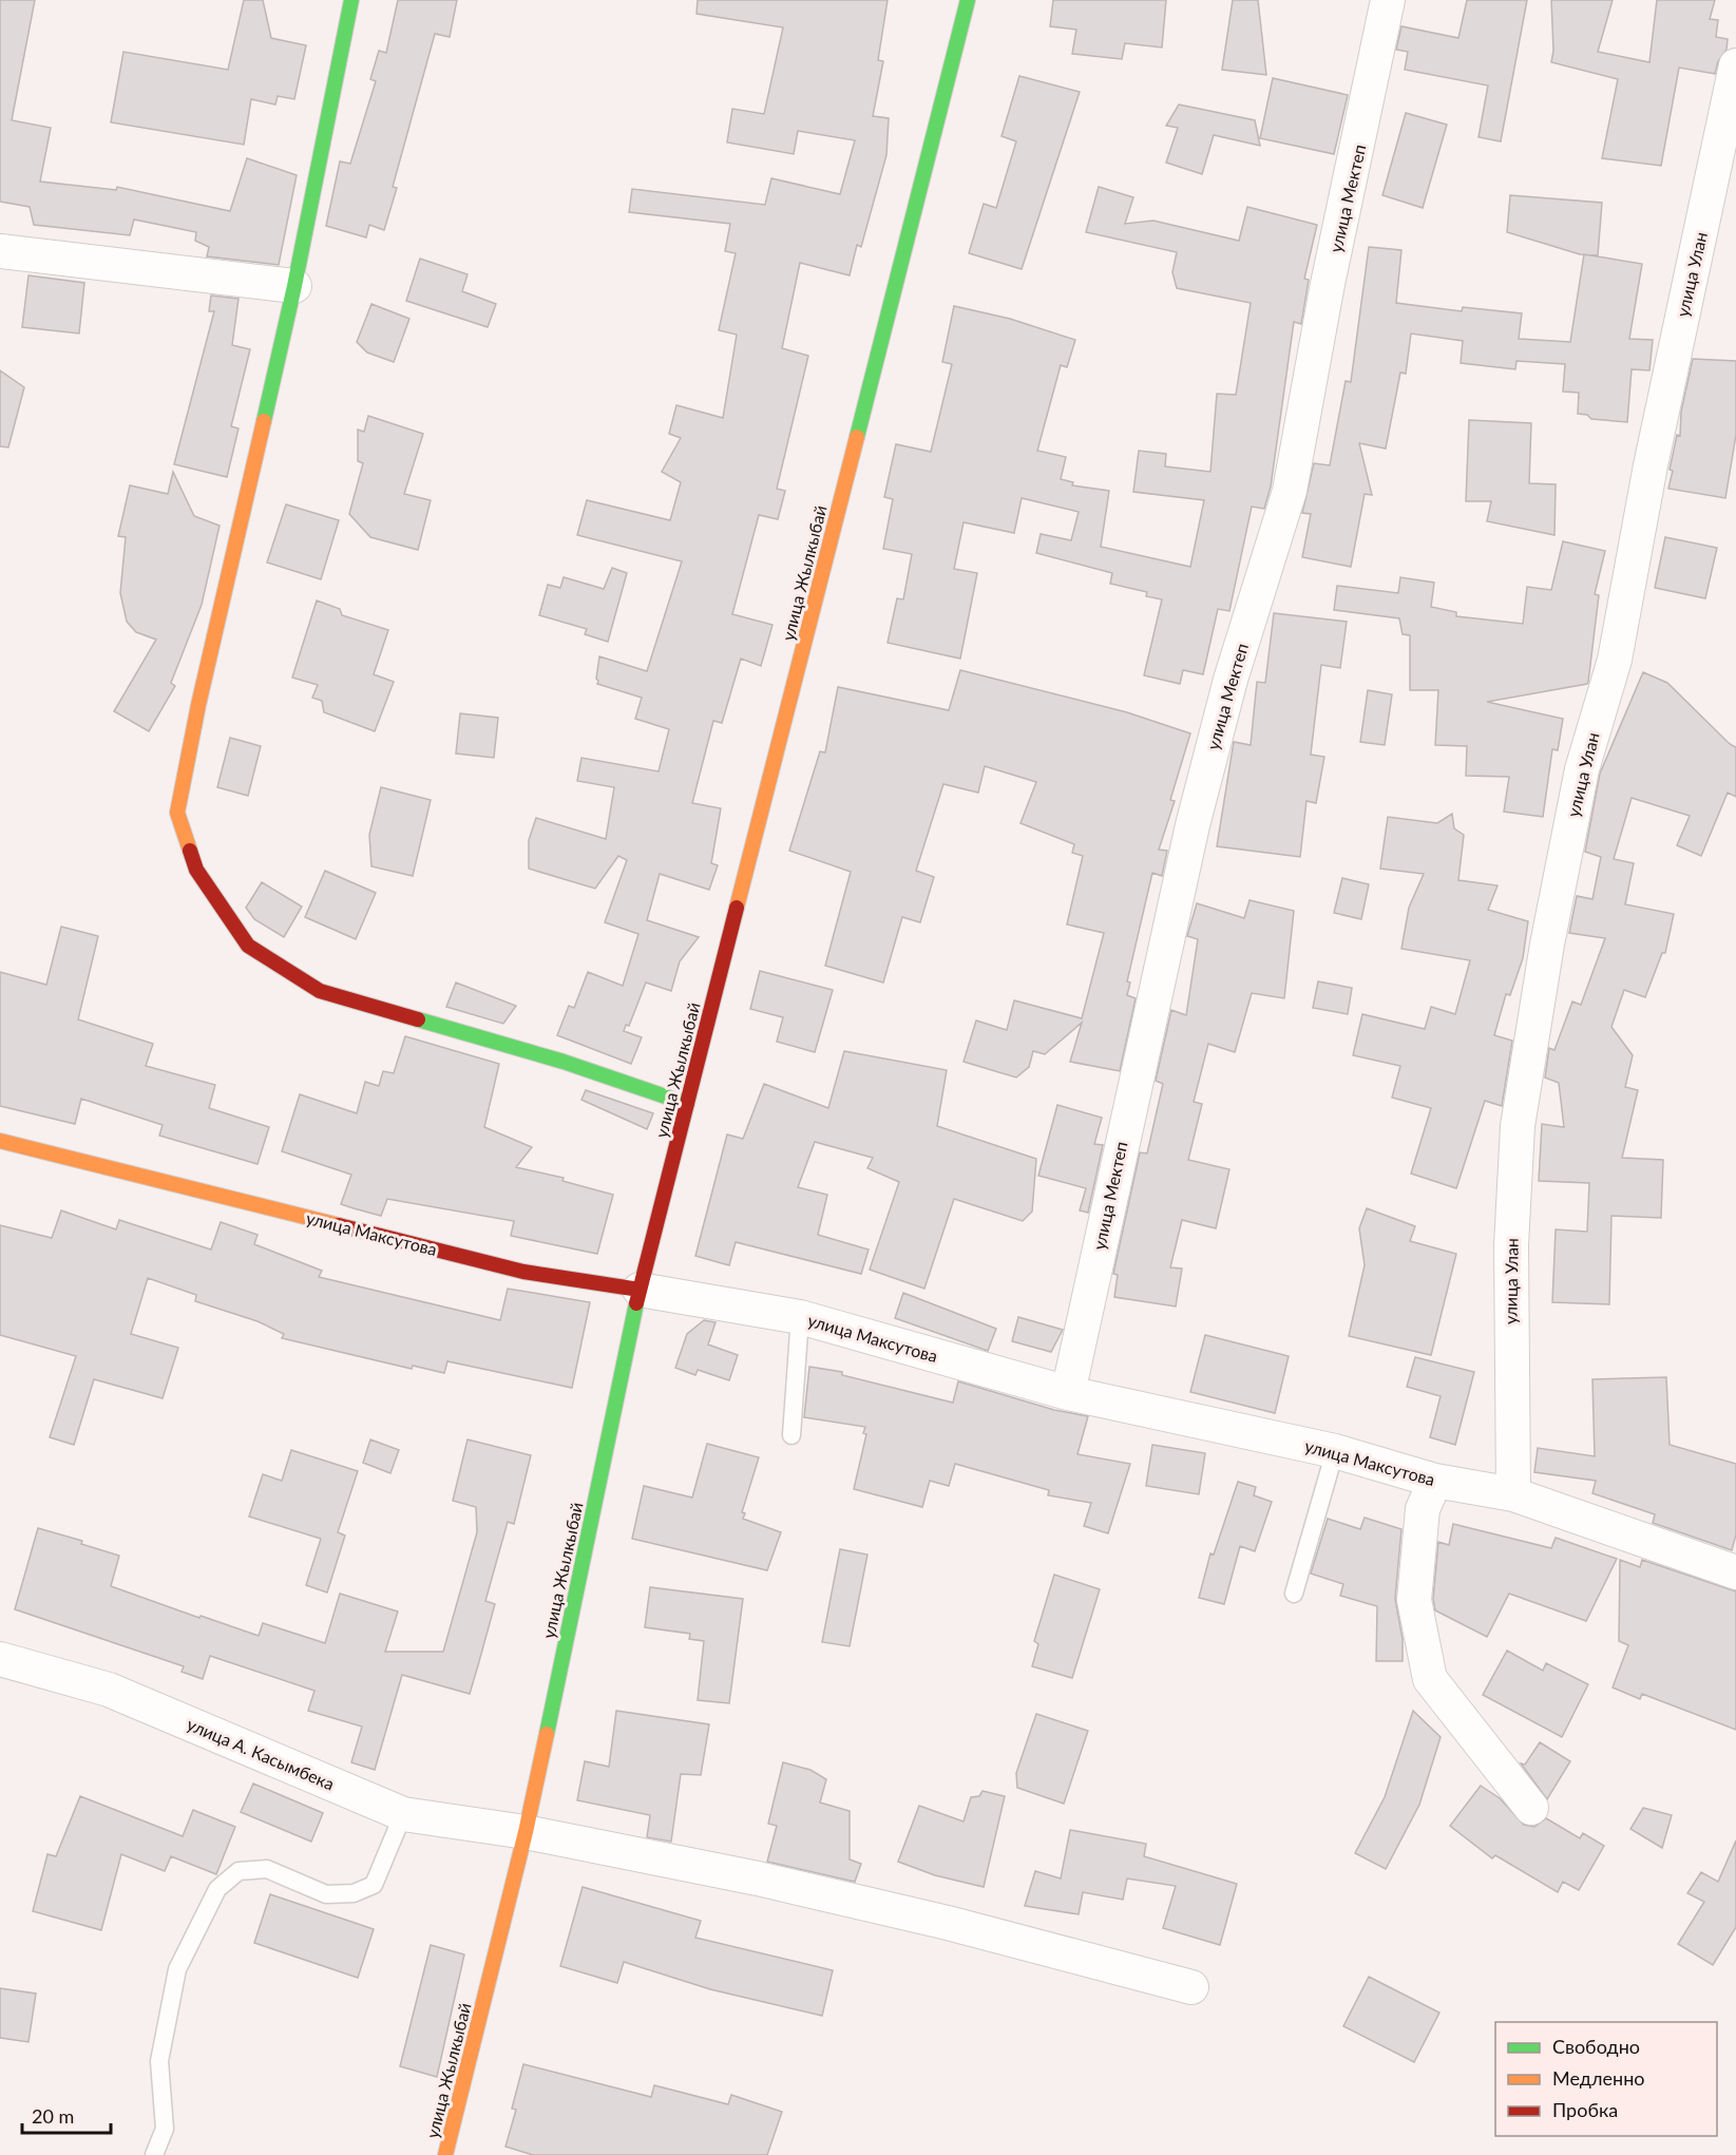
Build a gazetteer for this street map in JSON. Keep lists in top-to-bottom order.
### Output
{
  "streets": {
    "street": [
      "улица Мектеп",
      "улица Улан",
      "улица Жылкыбай",
      "улица Максутова",
      "улица А. Касымбека"
    ]
  },
  "crossings": [
    ["улица Мектеп", "улица Максутова"],
    ["улица Улан", "улица Максутова"],
    ["улица Жылкыбай", "улица Максутова"],
    ["улица Жылкыбай", "улица А. Касымбека"]
  ],
  "legend": ["Свободно", "Медленно", "Пробка"],
  "scale_bar": "20 m"
}
